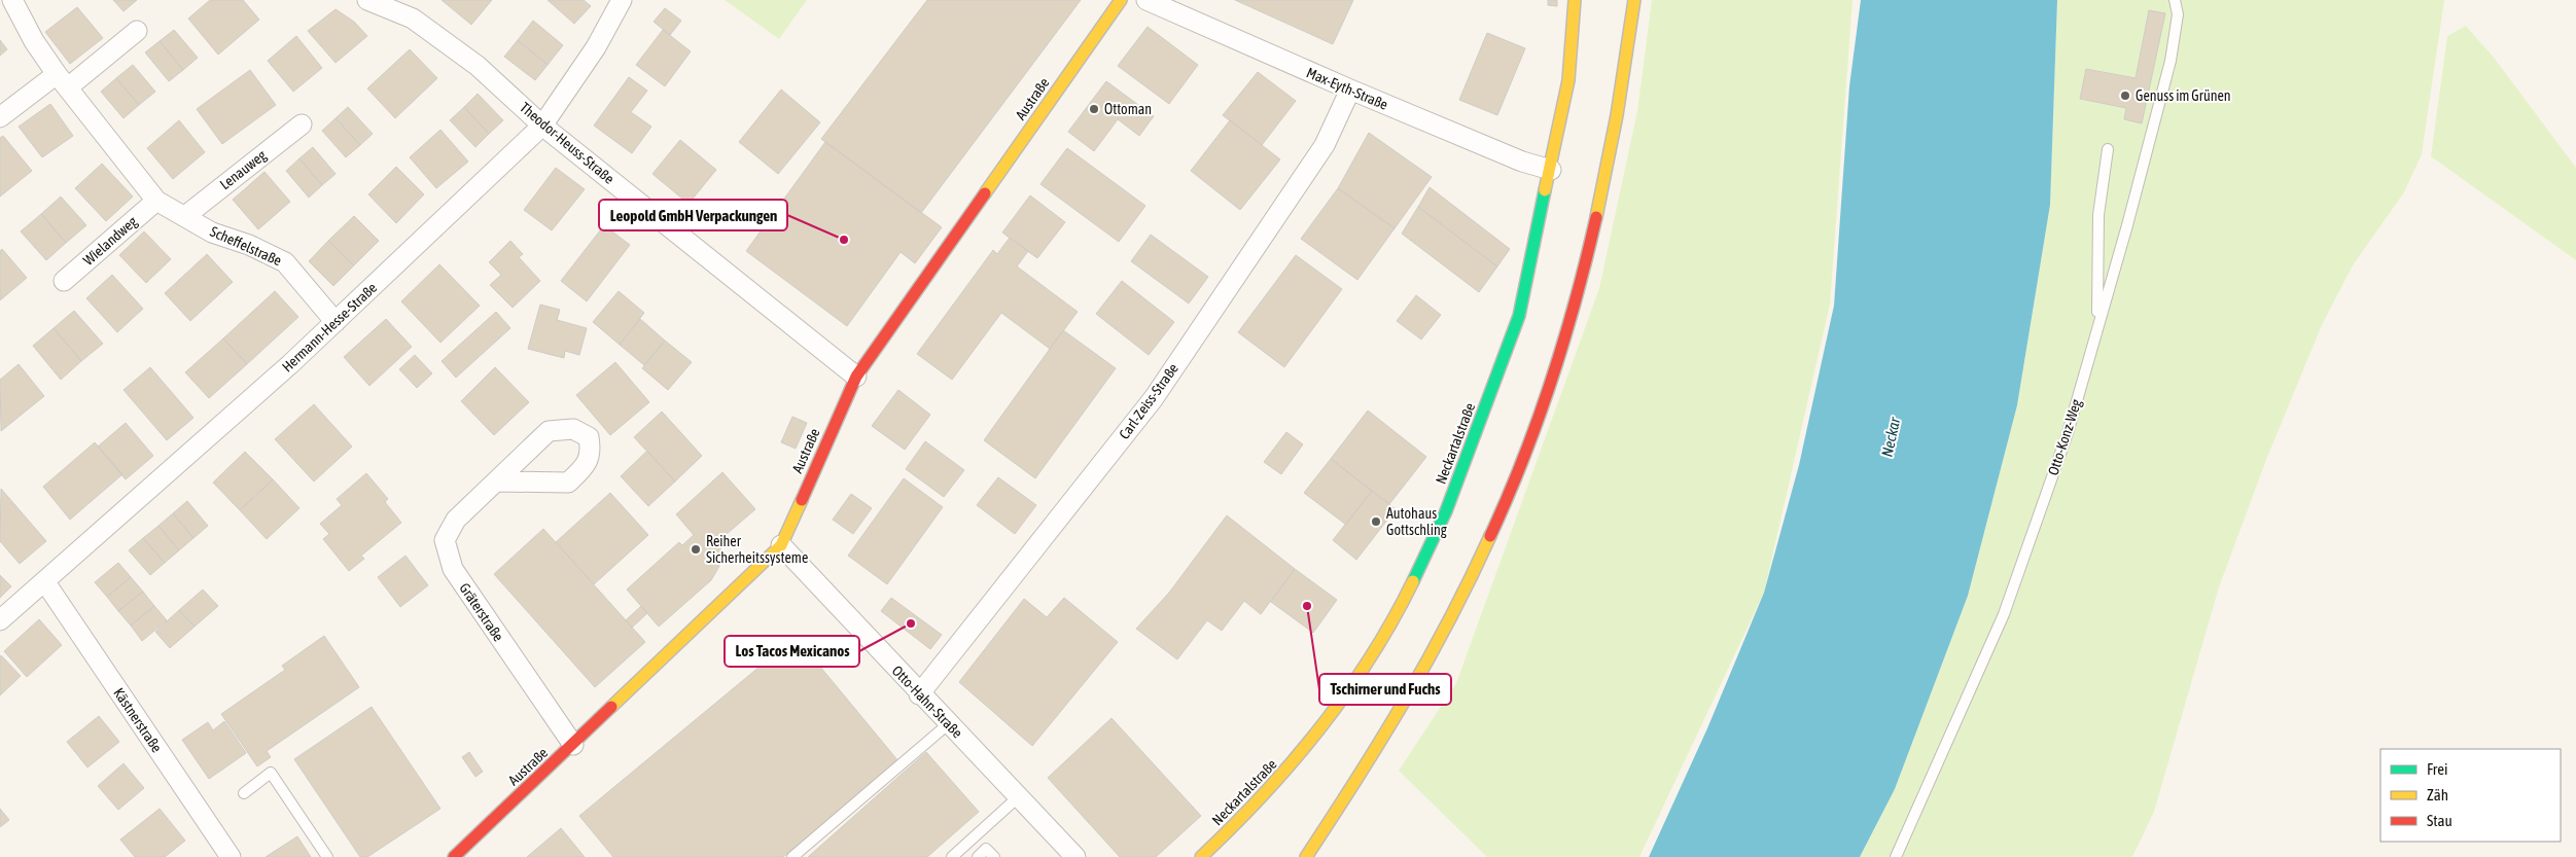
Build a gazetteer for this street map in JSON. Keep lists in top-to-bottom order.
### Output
{
  "streets": {
    "street": [
      "Max-Eyth-Straße",
      "Austraße",
      "Theodor-Heuss-Straße",
      "Lenauweg",
      "Wielandweg",
      "Scheffelstraße",
      "Hermann-Hesse-Straße",
      "Carl-Zeiss-Straße",
      "Neckartalstraße",
      "Gräterstraße",
      "Otto-Hahn-Straße",
      "Kästnerstraße"
    ],
    "lane": ["Otto-Konz-Weg"]
  },
  "crossings": [
    ["Max-Eyth-Straße", "Carl-Zeiss-Straße"],
    ["Max-Eyth-Straße", "Neckartalstraße"],
    ["Austraße", "Theodor-Heuss-Straße"],
    ["Austraße", "Gräterstraße"],
    ["Austraße", "Otto-Hahn-Straße"],
    ["Theodor-Heuss-Straße", "Hermann-Hesse-Straße"],
    ["Lenauweg", "Scheffelstraße"],
    ["Wielandweg", "Scheffelstraße"],
    ["Scheffelstraße", "Hermann-Hesse-Straße"],
    ["Hermann-Hesse-Straße", "Kästnerstraße"],
    ["Carl-Zeiss-Straße", "Otto-Hahn-Straße"]
  ],
  "water": ["Neckar"],
  "places": [
    "Genuss im Grünen",
    "Ottoman",
    "Leopold GmbH Verpackungen",
    "Autohaus Gottschling",
    "Reiher Sicherheitssysteme",
    "Tschirner und Fuchs",
    "Los Tacos Mexicanos"
  ],
  "legend": ["Frei", "Zäh", "Stau"]
}
